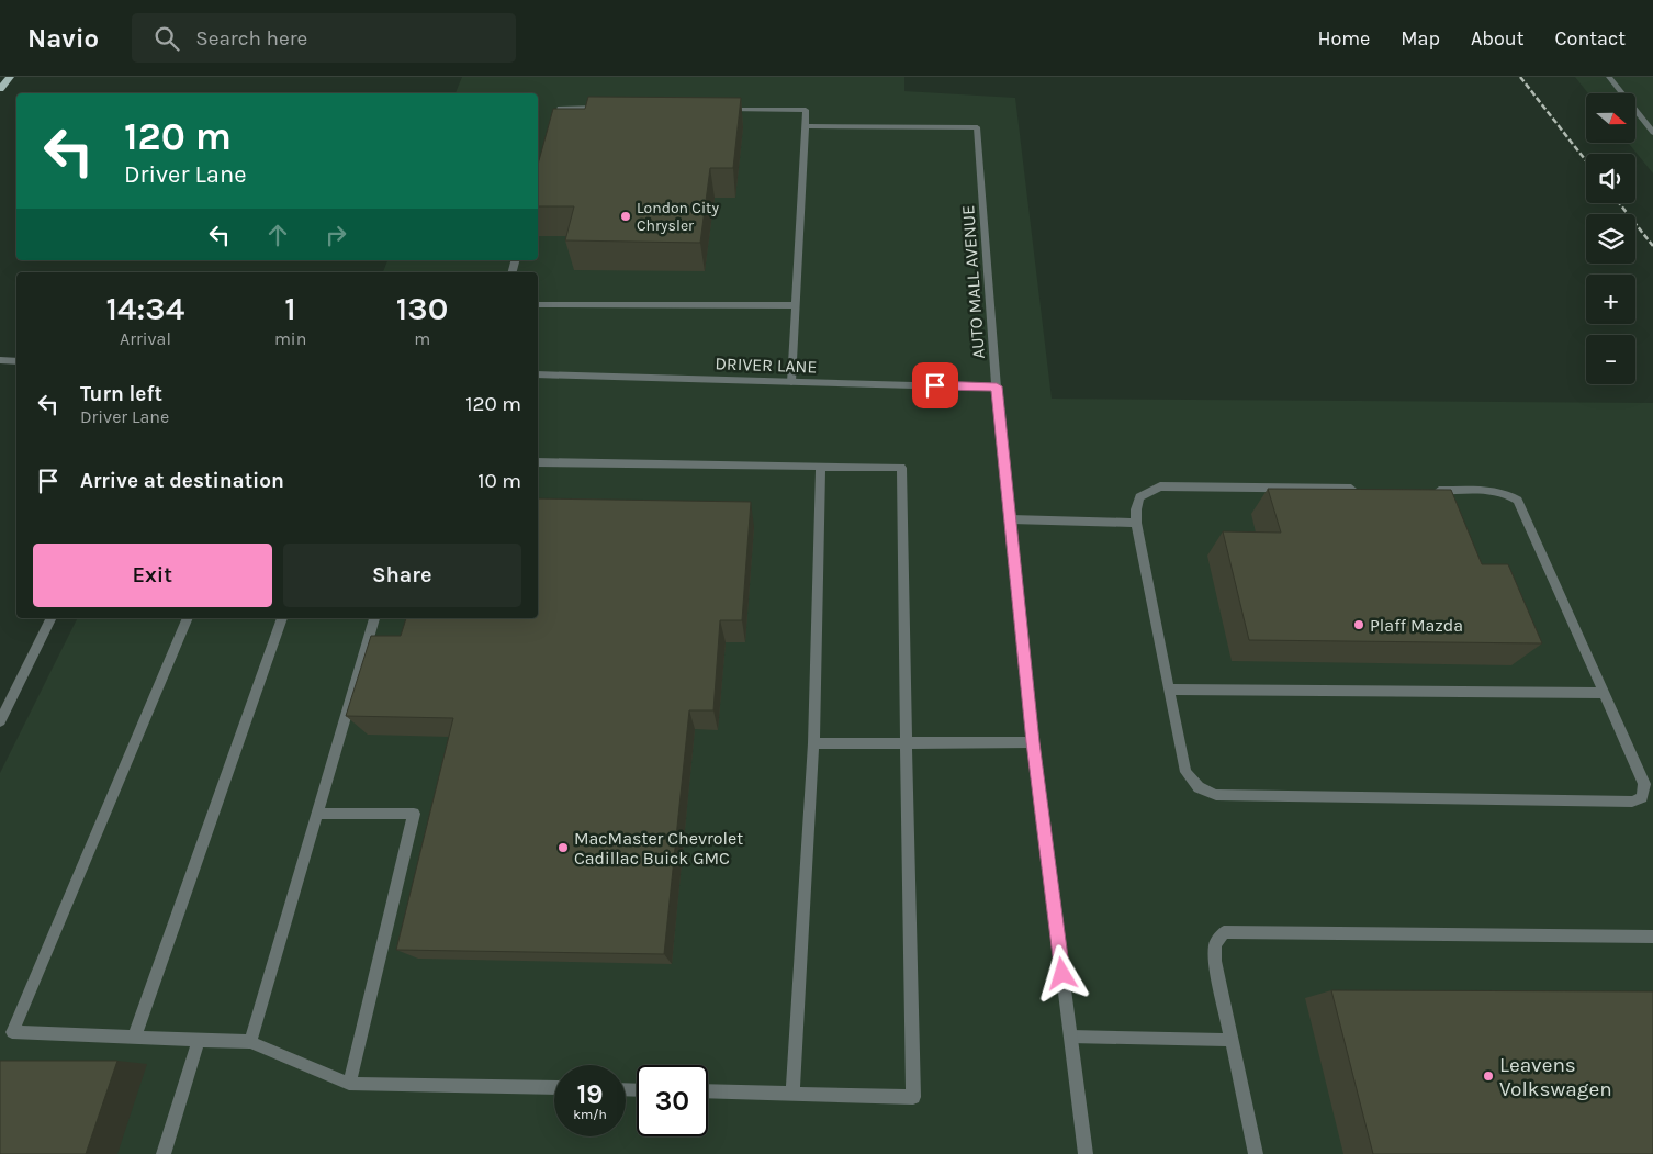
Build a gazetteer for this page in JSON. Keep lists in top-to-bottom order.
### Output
{
  "streets": {
    "street": ["AUTO MALL AVENUE", "DRIVER LANE"]
  },
  "crossings": [
    ["AUTO MALL AVENUE", "DRIVER LANE"]
  ],
  "places": [
    "London City Chrysler",
    "Plaff Mazda",
    "MacMaster Chevrolet Cadillac Buick GMC",
    "Leavens Volkswagen"
  ],
  "north": "right",
  "page": {
    "header": "Navio",
    "search": "Search here",
    "nav": [
      "Home",
      "Map",
      "About",
      "Contact"
    ],
    "map_buttons": ["+", "−"],
    "turn": ["120 m", "Driver Lane"],
    "eta": [
      "14:34",
      "Arrival",
      "1",
      "min",
      "130",
      "m"
    ],
    "list": [
      {
        "name": "Turn left",
        "note": "Driver Lane",
        "value": "120 m"
      },
      {
        "name": "Arrive at destination",
        "value": "10 m"
      }
    ],
    "buttons": ["Exit", "Share"],
    "speed": "19 km/h",
    "limit": "30"
  }
}
